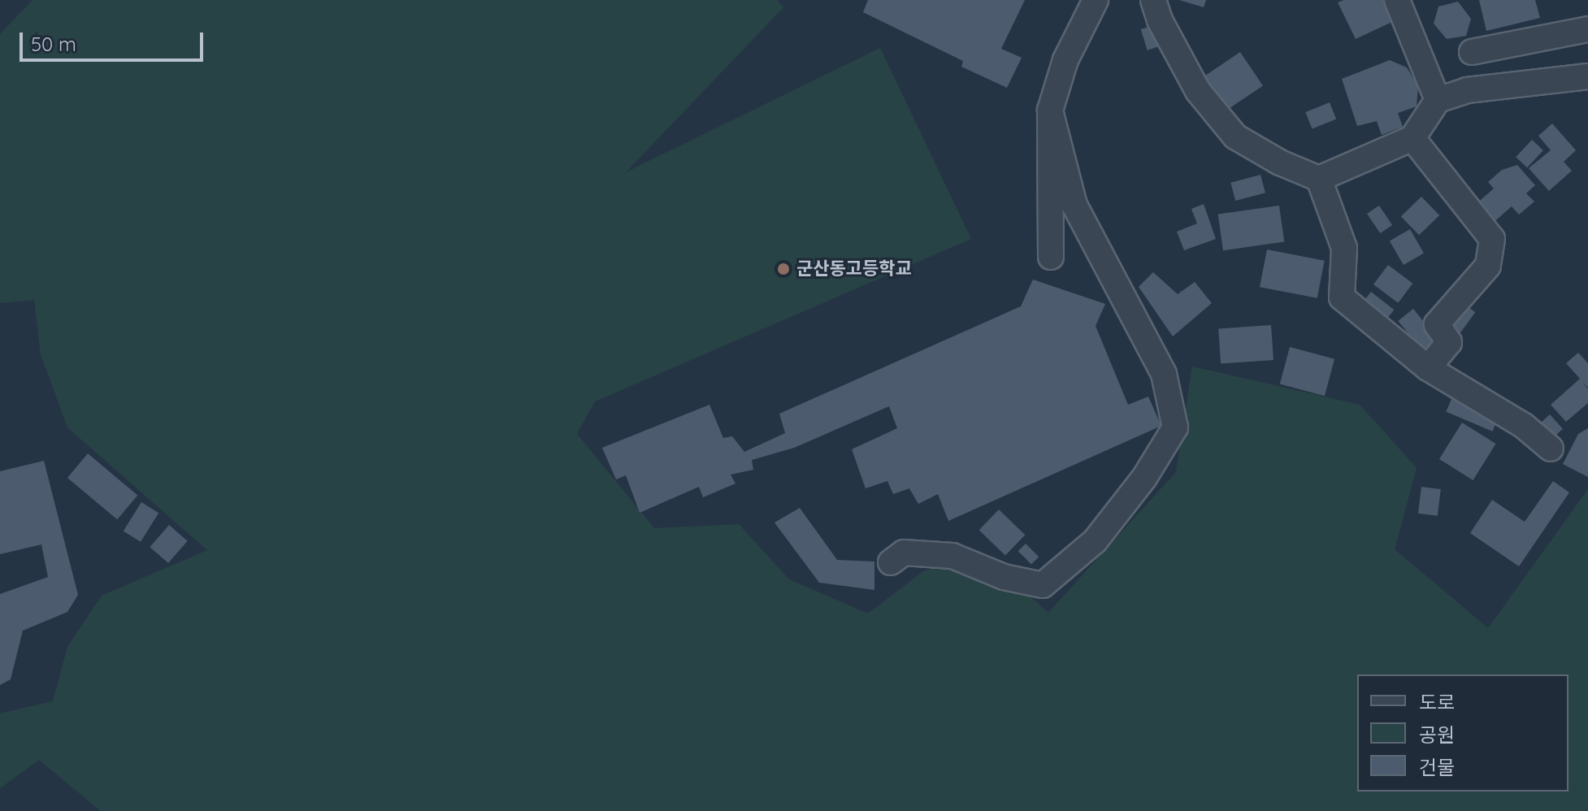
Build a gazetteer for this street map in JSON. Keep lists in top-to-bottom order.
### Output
{
  "places": ["군산동고등학교"],
  "legend": ["도로", "공원", "건물"],
  "scale_bar": "50 m"
}
